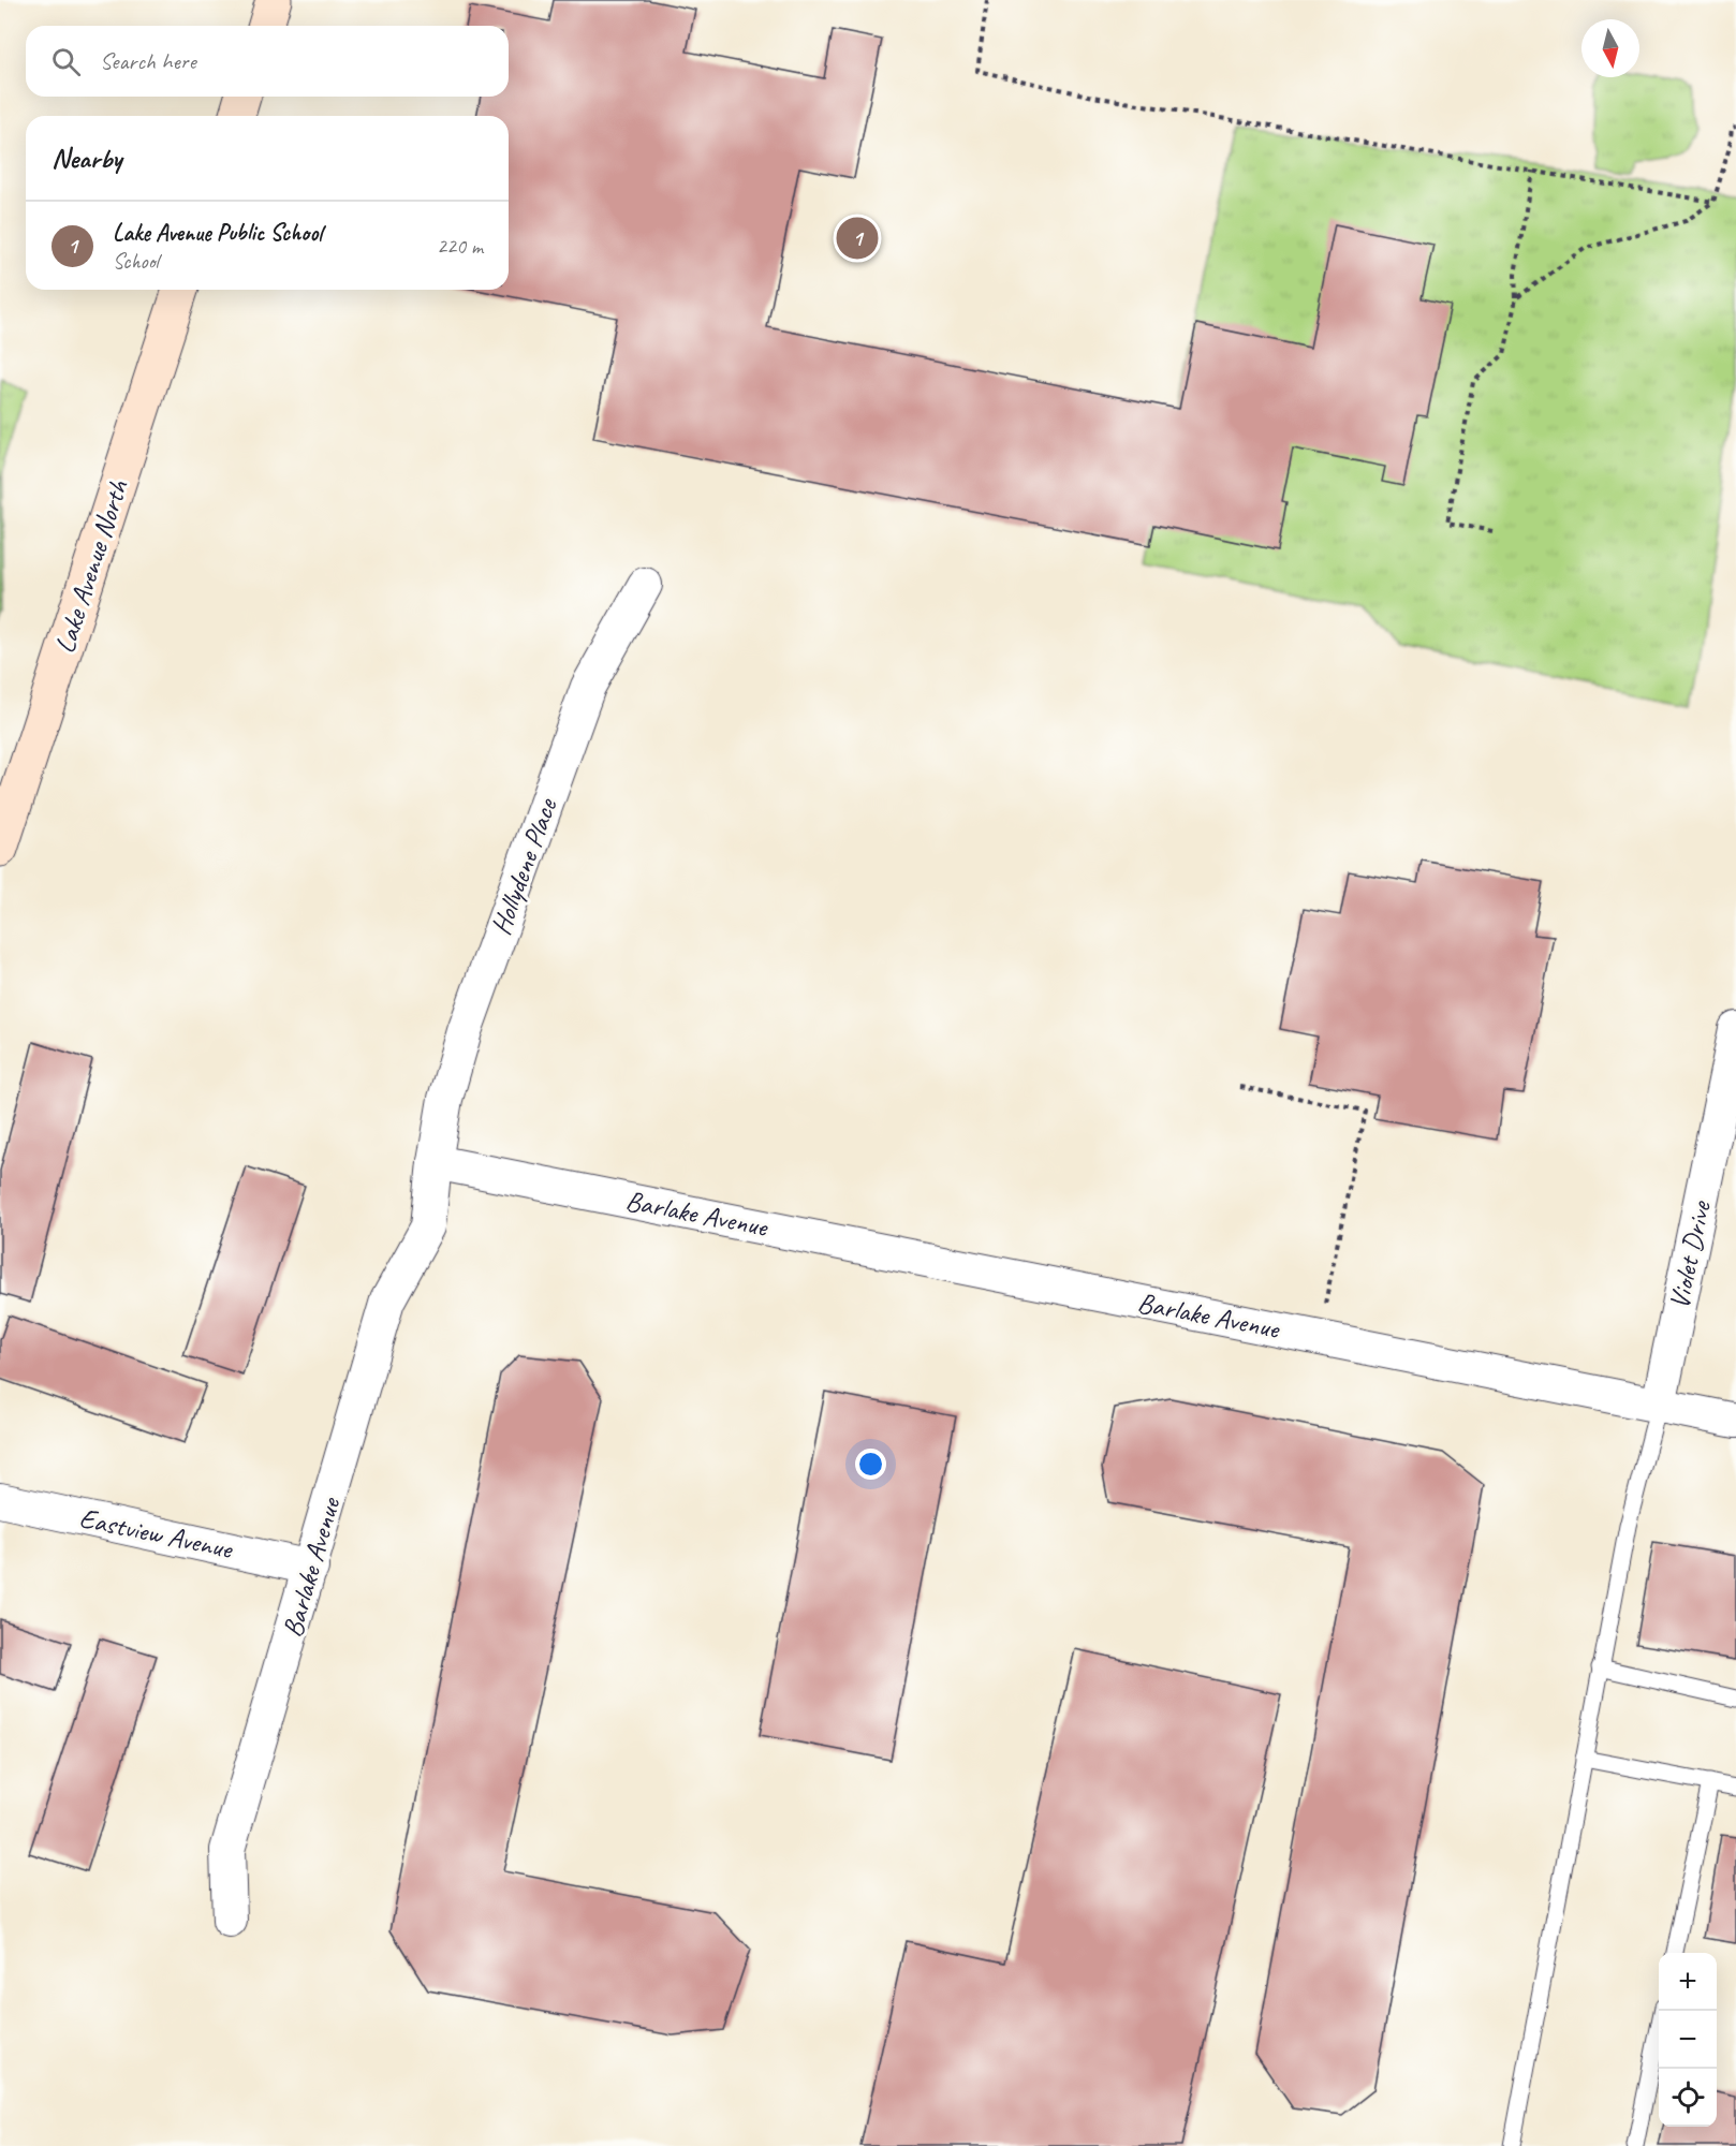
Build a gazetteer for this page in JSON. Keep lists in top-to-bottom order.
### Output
{
  "streets": {
    "street": [
      "Lake Avenue North",
      "Hollydene Place",
      "Barlake Avenue",
      "Violet Drive",
      "Eastview Avenue"
    ]
  },
  "crossings": [
    ["Hollydene Place", "Barlake Avenue"],
    ["Barlake Avenue", "Violet Drive"],
    ["Barlake Avenue", "Eastview Avenue"]
  ],
  "north": "bottom",
  "page": {
    "search": "Search here",
    "heading": "Nearby",
    "list": [
      {
        "mark": "1",
        "name": "Lake Avenue Public School",
        "note": "School",
        "value": "220 m"
      }
    ],
    "pins": "1",
    "map_buttons": ["+", "−"]
  }
}
